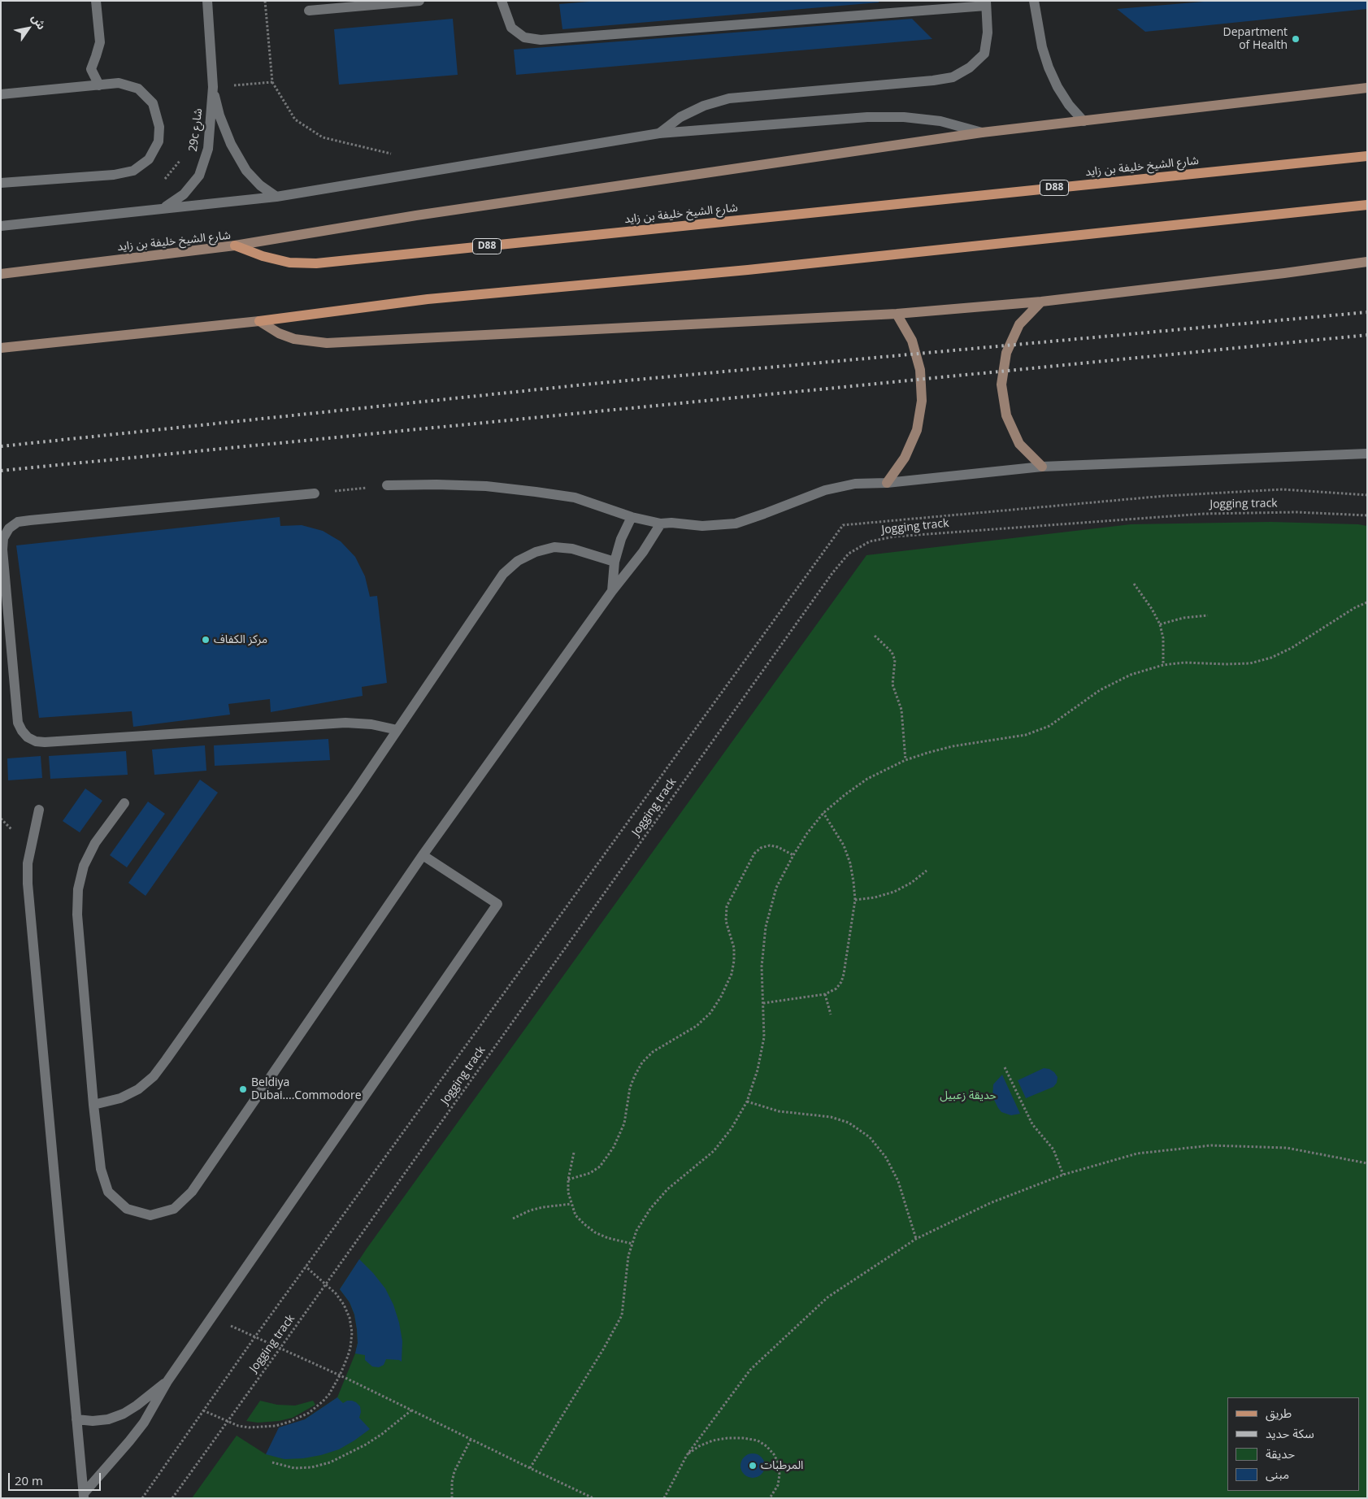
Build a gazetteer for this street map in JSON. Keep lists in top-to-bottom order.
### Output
{
  "streets": {
    "main road": ["شارع الشيخ خليفة بن زايد", "D88"],
    "street": ["29c شارع"],
    "path": ["Jogging track"]
  },
  "parks": ["حديقة زعبيل"],
  "places": [
    "Department of Health",
    "مركز الكفاف",
    "Beldiya Dubai....Commodore",
    "المرطبات"
  ],
  "legend": [
    "طريق",
    "سكة حديد",
    "حديقة",
    "مبنى"
  ],
  "scale_bar": "20 m",
  "north": "top right"
}
